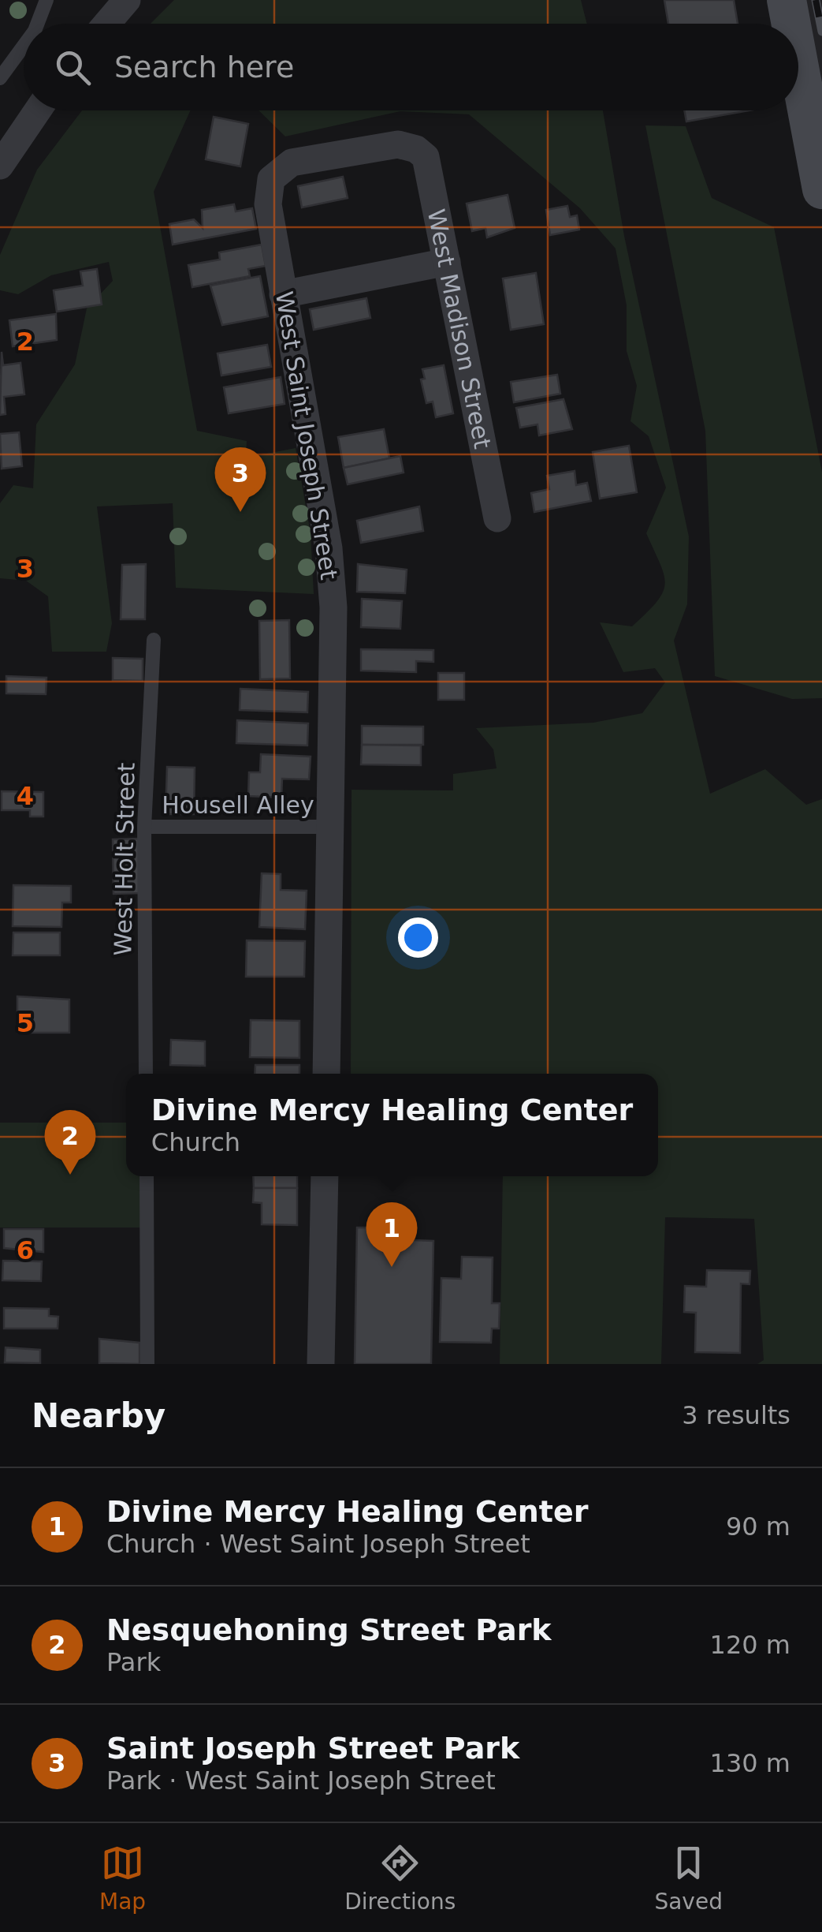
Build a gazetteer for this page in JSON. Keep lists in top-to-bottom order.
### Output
{
  "streets": {
    "street": ["West Madison Street", "West Saint Joseph Street"],
    "lane": ["Housell Alley", "West Holt Street"]
  },
  "crossings": [
    ["West Madison Street", "West Saint Joseph Street"],
    ["West Saint Joseph Street", "Housell Alley"],
    ["Housell Alley", "West Holt Street"]
  ],
  "page": {
    "search": "Search here",
    "pins": ["3", "2", "1"],
    "popup": ["Divine Mercy Healing Center", "Church"],
    "heading": ["Nearby", "3 results"],
    "list": [
      {
        "mark": "1",
        "name": "Divine Mercy Healing Center",
        "note": "Church · West Saint Joseph Street",
        "value": "90 m"
      },
      {
        "mark": "2",
        "name": "Nesquehoning Street Park",
        "note": "Park",
        "value": "120 m"
      },
      {
        "mark": "3",
        "name": "Saint Joseph Street Park",
        "note": "Park · West Saint Joseph Street",
        "value": "130 m"
      }
    ],
    "nav": ["Map", "Directions", "Saved"]
  },
  "grid": {
    "rows": [
      "2",
      "3",
      "4",
      "5",
      "6"
    ]
  }
}
